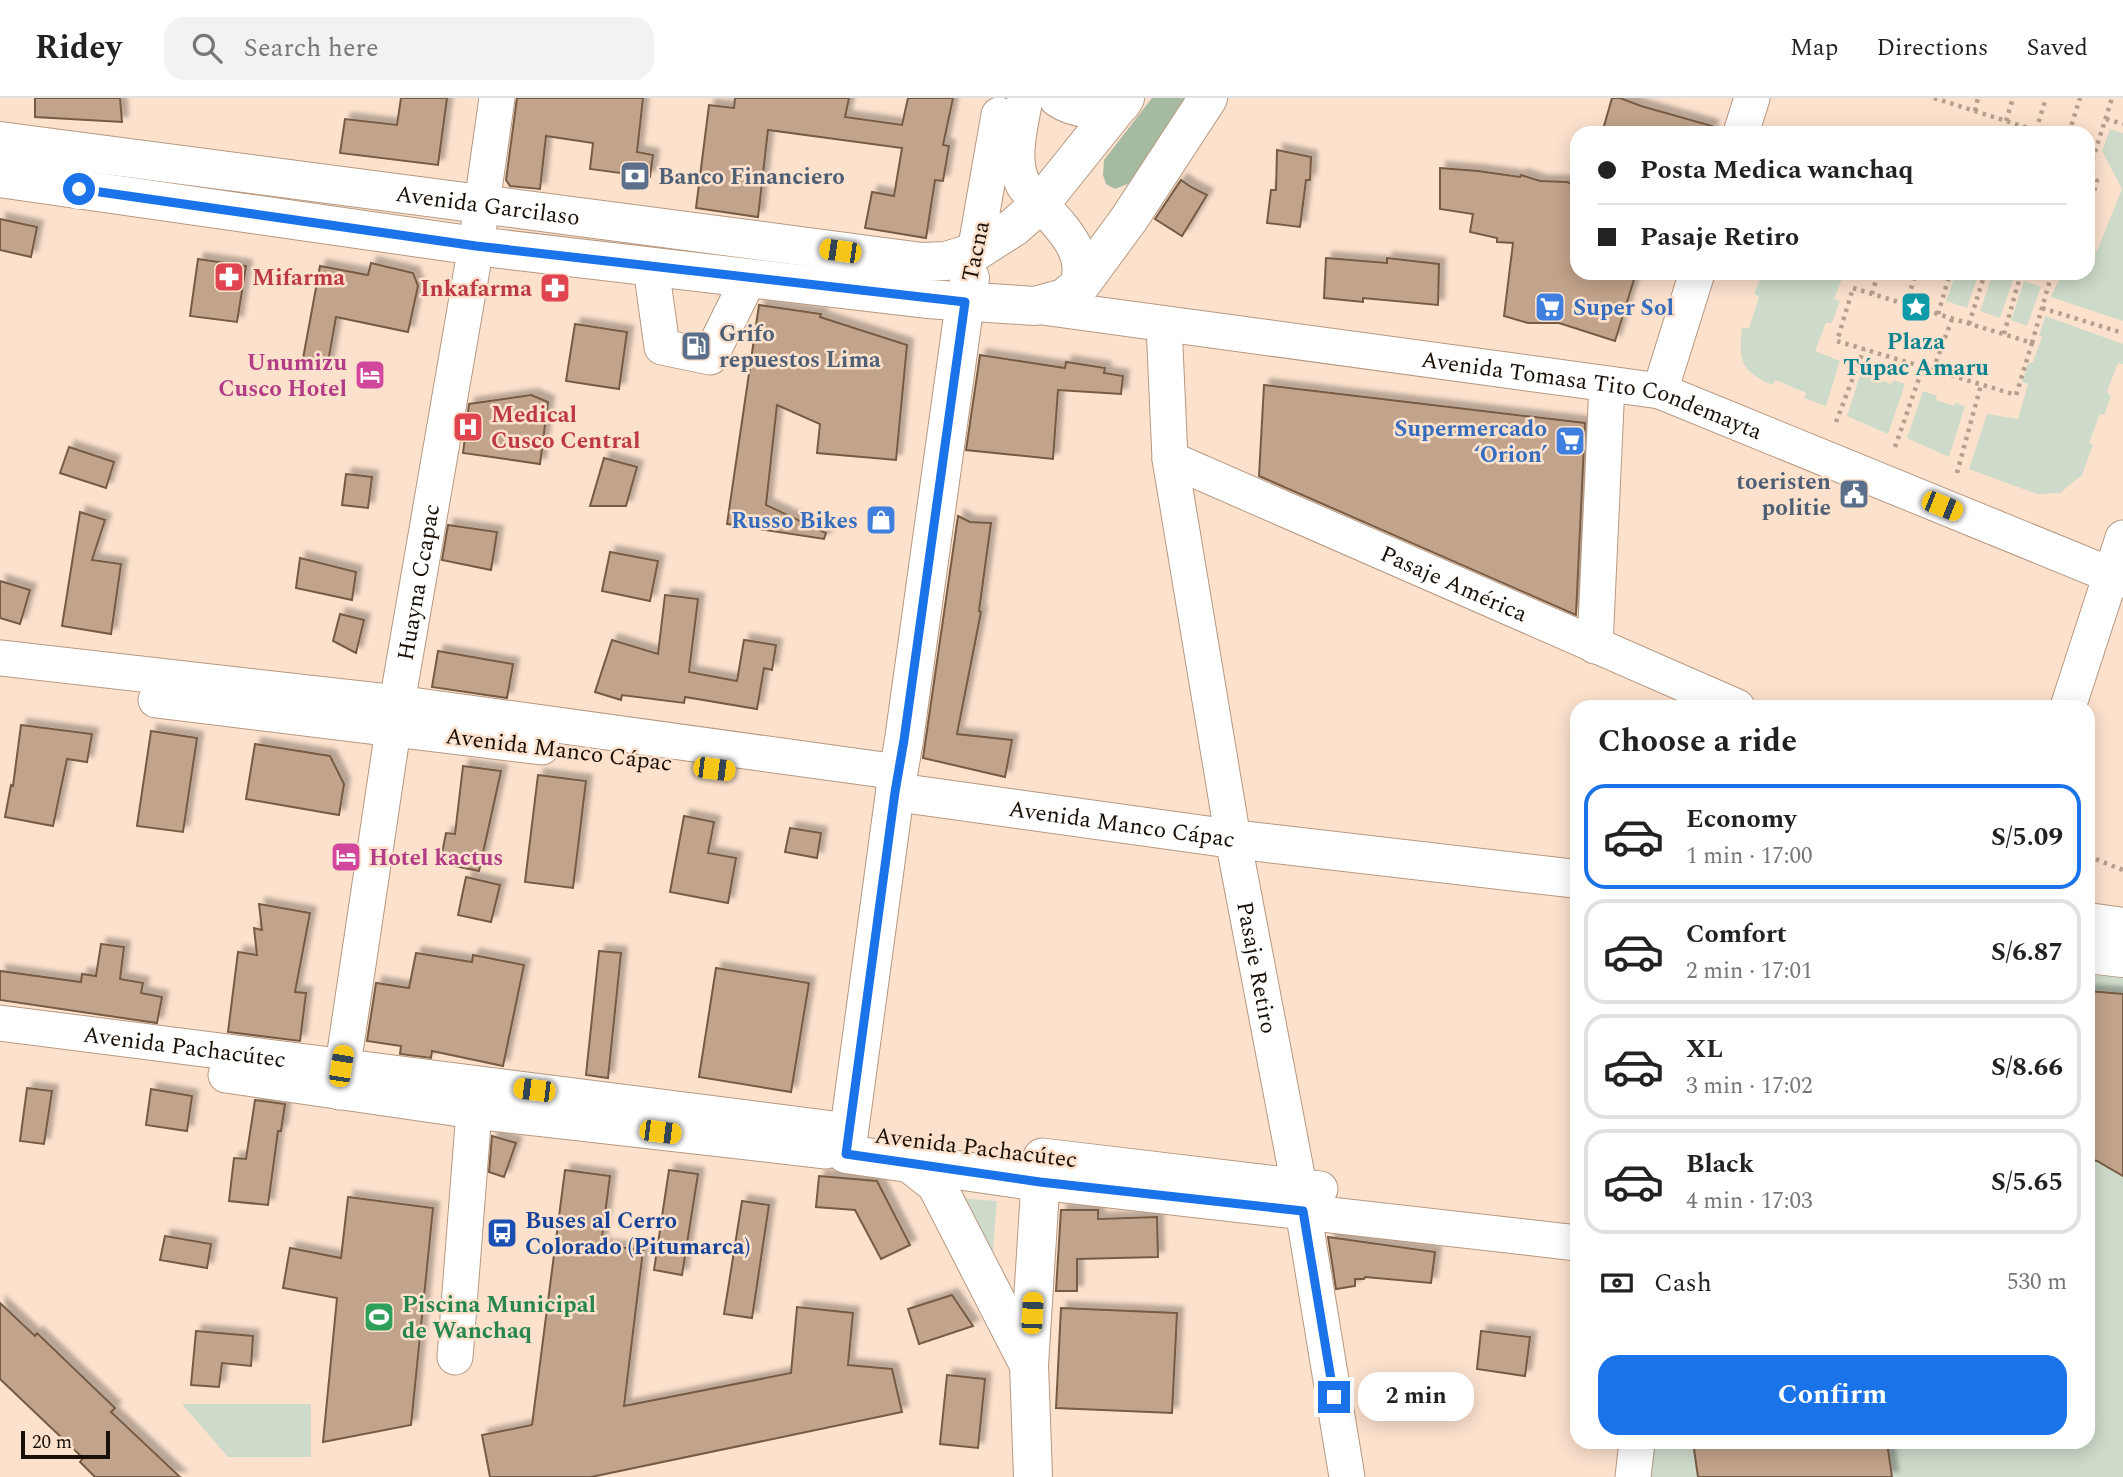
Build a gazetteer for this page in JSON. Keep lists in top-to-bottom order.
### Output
{
  "streets": {
    "main road": [
      "Avenida Garcilaso",
      "Tacna",
      "Avenida Manco Cápac",
      "Avenida Pachacútec"
    ],
    "street": [
      "Avenida Tomasa Tito Condemayta",
      "Huayna Ccapac",
      "Pasaje América",
      "Pasaje Retiro"
    ]
  },
  "crossings": [
    ["Avenida Garcilaso", "Tacna"],
    ["Avenida Garcilaso", "Avenida Tomasa Tito Condemayta"],
    ["Avenida Garcilaso", "Huayna Ccapac"],
    ["Tacna", "Avenida Manco Cápac"],
    ["Tacna", "Avenida Pachacútec"],
    ["Avenida Tomasa Tito Condemayta", "Pasaje Retiro"],
    ["Huayna Ccapac", "Avenida Manco Cápac"],
    ["Huayna Ccapac", "Avenida Pachacútec"],
    ["Pasaje América", "Pasaje Retiro"],
    ["Avenida Manco Cápac", "Pasaje Retiro"],
    ["Pasaje Retiro", "Avenida Pachacútec"]
  ],
  "places": {
    "bank": ["Banco Financiero"],
    "pharmacy": ["Mifarma", "Inkafarma"],
    "supermarket": ["Super Sol", "Supermercado ‘Orion’"],
    "place": ["Plaza Túpac Amaru"],
    "fuel station": ["Grifo repuestos Lima"],
    "hotel": ["Unumizu Cusco Hotel", "Hotel kactus"],
    "hospital": ["Medical Cusco Central"],
    "public building": ["toeristen politie"],
    "shop": ["Russo Bikes"],
    "bus stop": ["Buses al Cerro Colorado (Pitumarca)"],
    "sports": ["Piscina Municipal de Wanchaq"]
  },
  "scale_bar": "20 m",
  "page": {
    "header": "Ridey",
    "search": "Search here",
    "nav": ["Map", "Directions", "Saved"],
    "banner": ["Posta Medica wanchaq", "Pasaje Retiro"],
    "heading": "Choose a ride",
    "list": [
      {
        "name": "Economy",
        "note": "1 min · 17:00",
        "value": "S/5.09"
      },
      {
        "name": "Comfort",
        "note": "2 min · 17:01",
        "value": "S/6.87"
      },
      {
        "name": "XL",
        "note": "3 min · 17:02",
        "value": "S/8.66"
      },
      {
        "name": "Black",
        "note": "4 min · 17:03",
        "value": "S/5.65"
      }
    ],
    "pay": ["Cash", "530 m"],
    "buttons": "Confirm",
    "bubble": "2 min",
    "scale": "20 m"
  }
}
